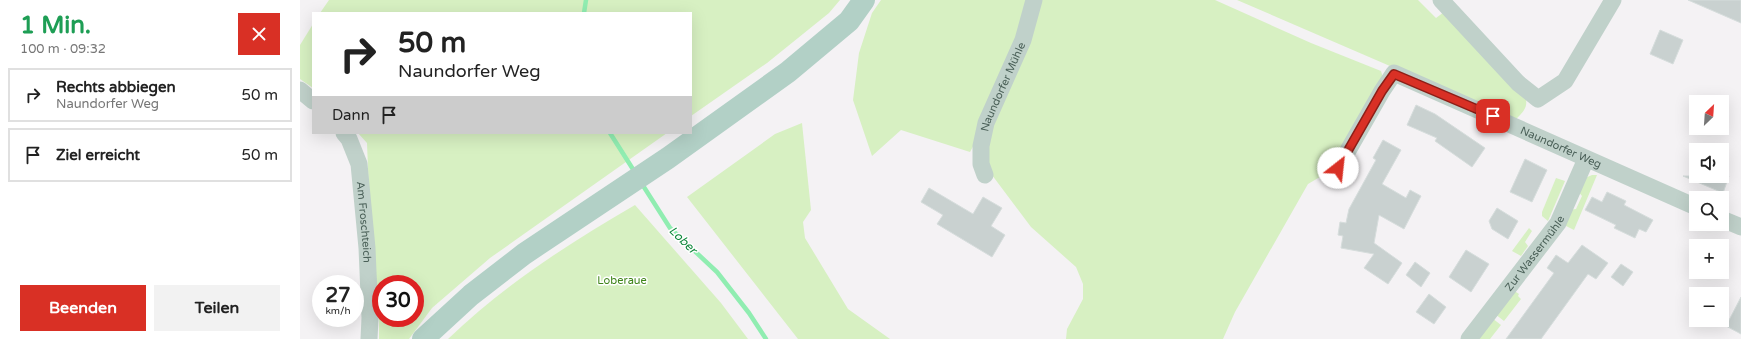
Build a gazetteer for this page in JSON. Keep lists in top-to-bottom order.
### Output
{
  "streets": {
    "street": [
      "Naundorfer Mühle",
      "Naundorfer Weg",
      "Am Froschteich",
      "Zur Wassermühle"
    ]
  },
  "crossings": [
    ["Naundorfer Weg", "Zur Wassermühle"]
  ],
  "water": ["Lober"],
  "parks": ["Loberaue"],
  "north": "top right",
  "page": {
    "heading": ["1 Min.", "100 m · 09:32"],
    "turn": ["50 m", "Naundorfer Weg"],
    "list": [
      {
        "name": "Rechts abbiegen",
        "note": "Naundorfer Weg",
        "value": "50 m"
      },
      {
        "name": "Ziel erreicht",
        "value": "50 m"
      }
    ],
    "map_buttons": ["+", "−"],
    "then": "Dann",
    "speed": "27 km/h",
    "limit": "30",
    "buttons": ["Beenden", "Teilen"]
  }
}
